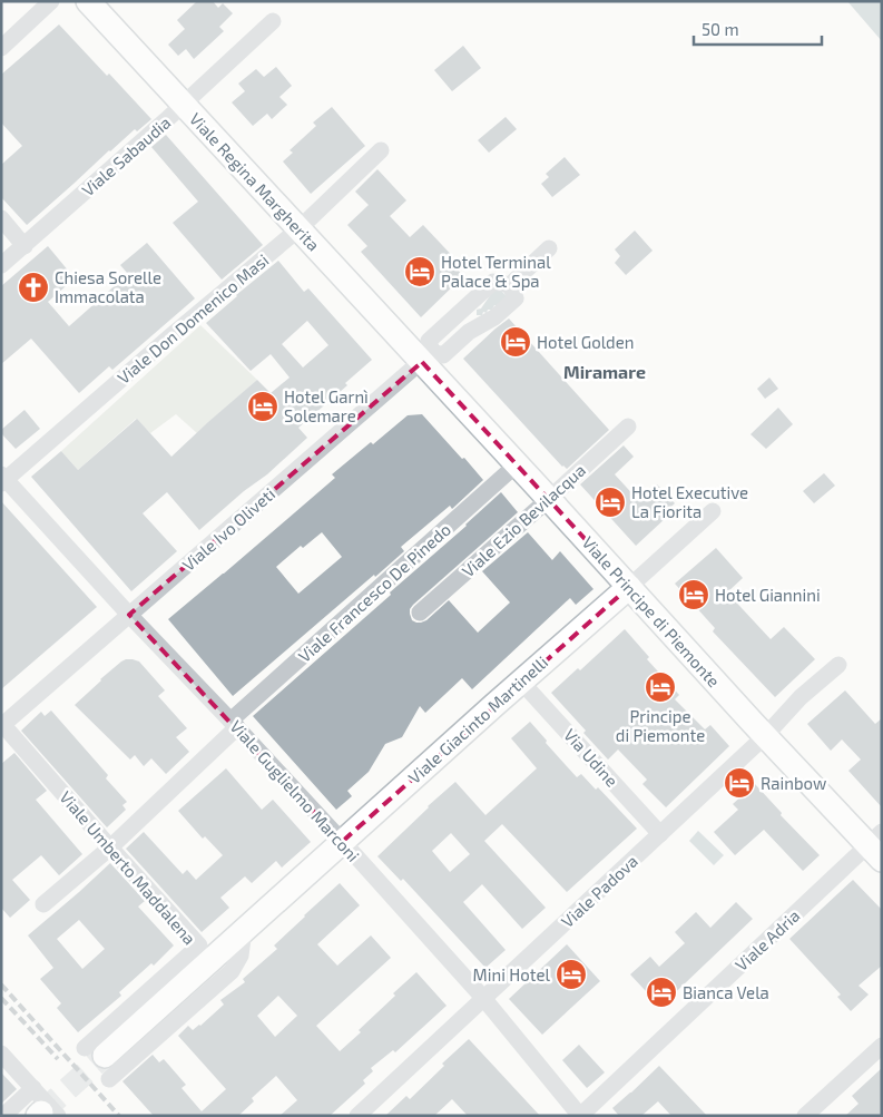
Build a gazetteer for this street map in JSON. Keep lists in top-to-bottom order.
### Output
{
  "streets": {
    "street": [
      "Viale Sabaudia",
      "Viale Regina Margherita",
      "Viale Don Domenico Masi",
      "Viale Ezio Bevilacqua",
      "Viale Ivo Oliveti",
      "Viale Francesco De Pinedo",
      "Viale Principe di Piemonte",
      "Viale Giacinto Martinelli",
      "Via Udine",
      "Viale Guglielmo Marconi",
      "Viale Umberto Maddalena",
      "Viale Padova",
      "Viale Adria"
    ]
  },
  "crossings": [
    ["Viale Sabaudia", "Viale Regina Margherita"],
    ["Viale Regina Margherita", "Viale Don Domenico Masi"],
    ["Viale Regina Margherita", "Viale Ivo Oliveti"],
    ["Viale Regina Margherita", "Viale Principe di Piemonte"],
    ["Viale Don Domenico Masi", "Viale Guglielmo Marconi"],
    ["Viale Ezio Bevilacqua", "Viale Principe di Piemonte"],
    ["Viale Ivo Oliveti", "Viale Principe di Piemonte"],
    ["Viale Ivo Oliveti", "Viale Guglielmo Marconi"],
    ["Viale Ivo Oliveti", "Viale Umberto Maddalena"],
    ["Viale Francesco De Pinedo", "Viale Principe di Piemonte"],
    ["Viale Francesco De Pinedo", "Viale Guglielmo Marconi"],
    ["Viale Francesco De Pinedo", "Viale Umberto Maddalena"],
    ["Viale Principe di Piemonte", "Viale Giacinto Martinelli"],
    ["Viale Principe di Piemonte", "Viale Padova"],
    ["Viale Principe di Piemonte", "Viale Adria"],
    ["Viale Giacinto Martinelli", "Via Udine"],
    ["Viale Giacinto Martinelli", "Viale Guglielmo Marconi"],
    ["Viale Giacinto Martinelli", "Viale Umberto Maddalena"],
    ["Via Udine", "Viale Padova"],
    ["Viale Guglielmo Marconi", "Viale Padova"],
    ["Viale Guglielmo Marconi", "Viale Adria"]
  ],
  "districts": ["Miramare"],
  "places": {
    "hotel": [
      "Hotel Terminal Palace & Spa",
      "Hotel Golden",
      "Hotel Garnì Solemare",
      "Hotel Executive La Fiorita",
      "Hotel Giannini",
      "Principe di Piemonte",
      "Rainbow",
      "Mini Hotel",
      "Bianca Vela"
    ],
    "church": ["Chiesa Sorelle Immacolata"]
  },
  "scale_bar": "50 m"
}
